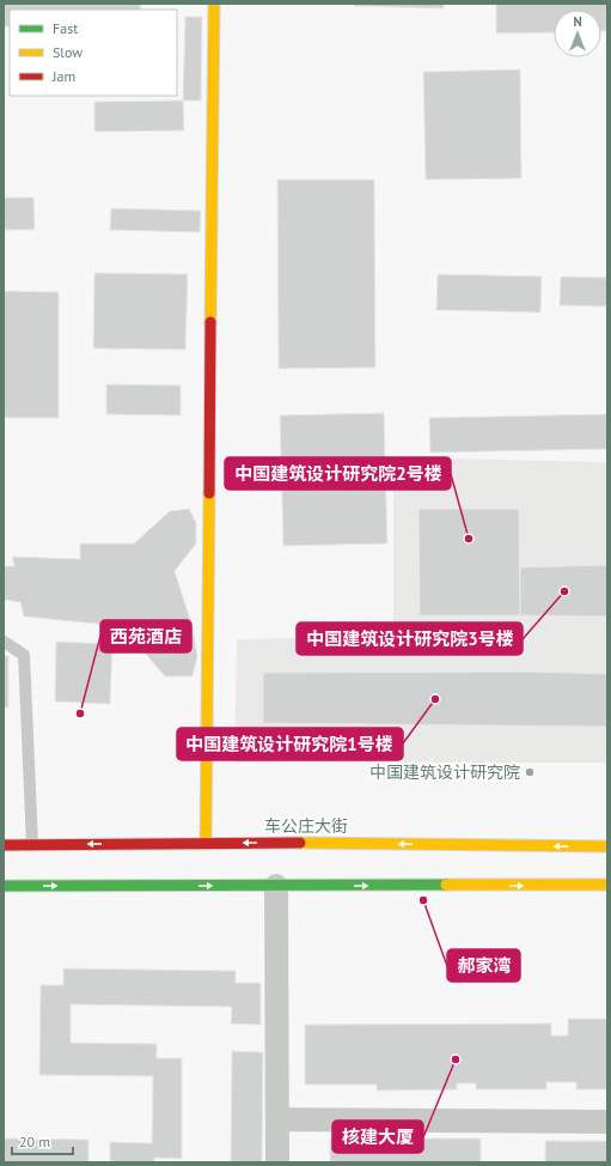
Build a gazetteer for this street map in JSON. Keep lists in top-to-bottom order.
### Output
{
  "streets": {
    "main road": ["车公庄大街"]
  },
  "places": [
    "中国建筑设计研究院2号楼",
    "中国建筑设计研究院3号楼",
    "中国建筑设计研究院1号楼",
    "西苑酒店",
    "中国建筑设计研究院",
    "郝家湾",
    "核建大厦"
  ],
  "legend": ["Fast", "Slow", "Jam"],
  "scale_bar": "20 m",
  "north": "top"
}
